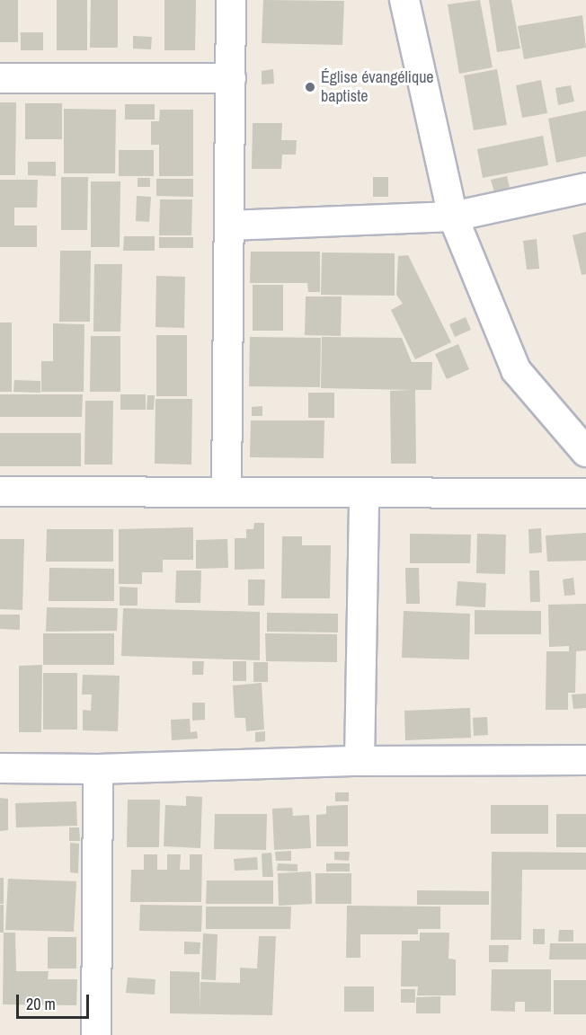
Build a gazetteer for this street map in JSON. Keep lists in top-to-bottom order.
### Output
{
  "places": ["Église évangélique baptiste"],
  "scale_bar": "20 m"
}
